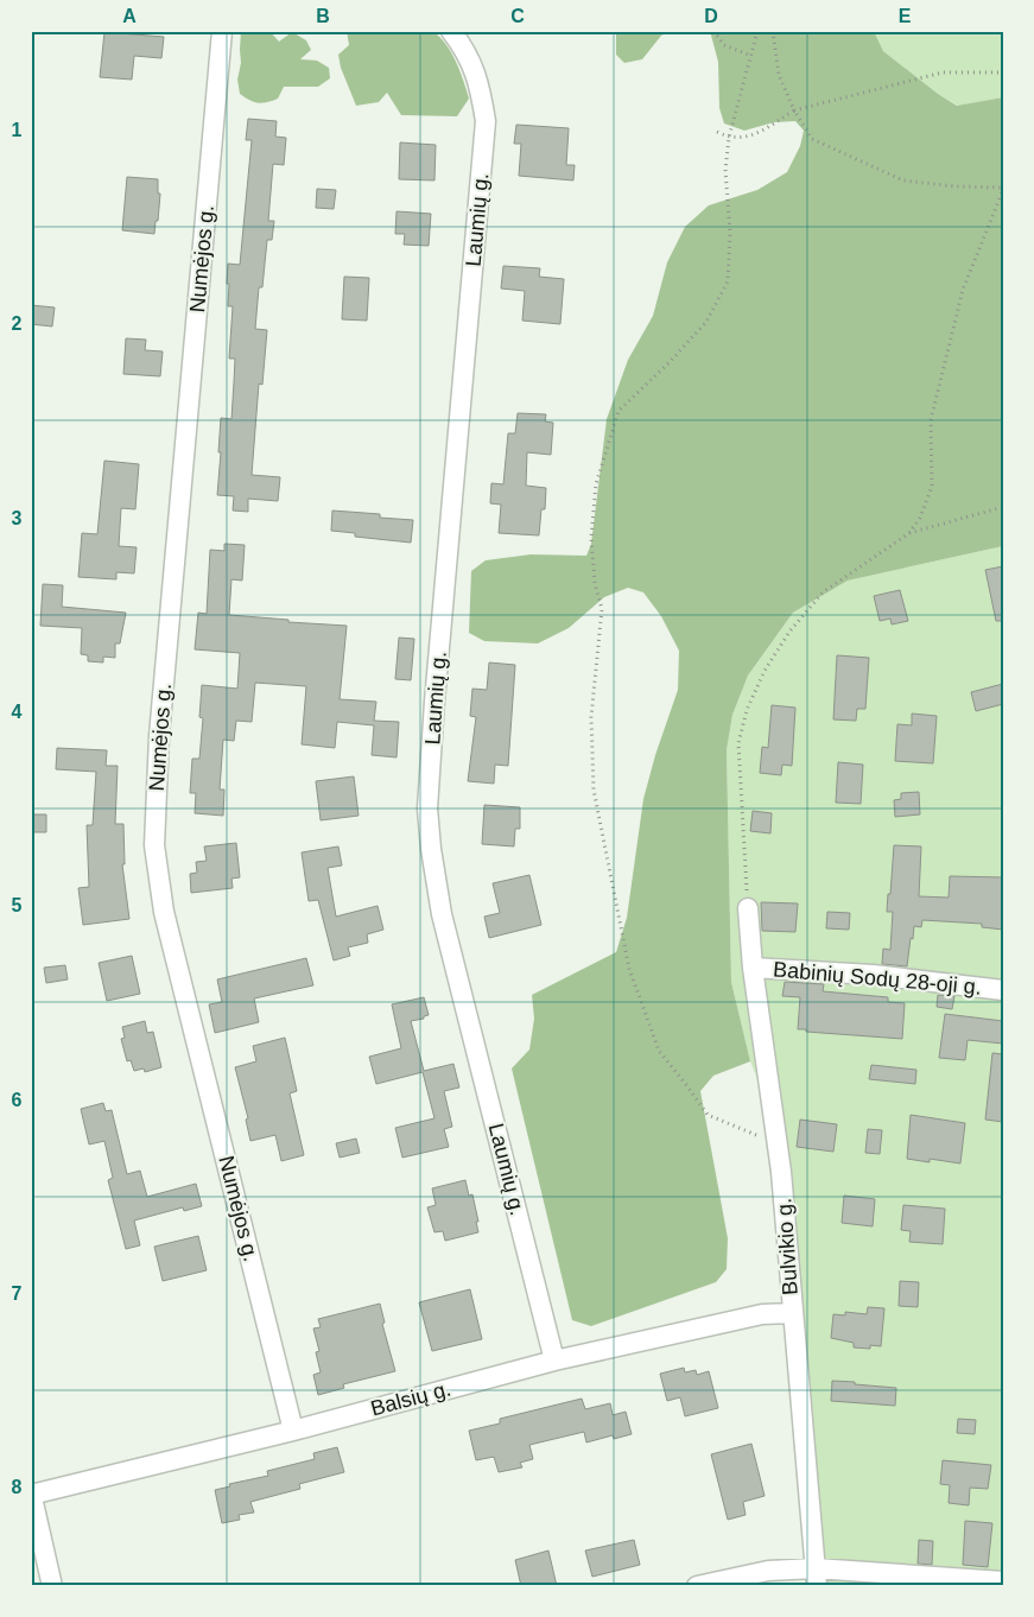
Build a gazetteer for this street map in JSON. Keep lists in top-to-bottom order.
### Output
{
  "streets": {
    "street": [
      "Laumių g.",
      "Numėjos g.",
      "Babinių Sodų 28-oji g.",
      "Bulvikio g.",
      "Balsių g."
    ]
  },
  "crossings": [
    ["Laumių g.", "Balsių g."],
    ["Numėjos g.", "Balsių g."],
    ["Babinių Sodų 28-oji g.", "Bulvikio g."],
    ["Bulvikio g.", "Balsių g."]
  ],
  "grid": {
    "columns": [
      "A",
      "B",
      "C",
      "D",
      "E"
    ],
    "rows": [
      "1",
      "2",
      "3",
      "4",
      "5",
      "6",
      "7",
      "8"
    ]
  }
}
